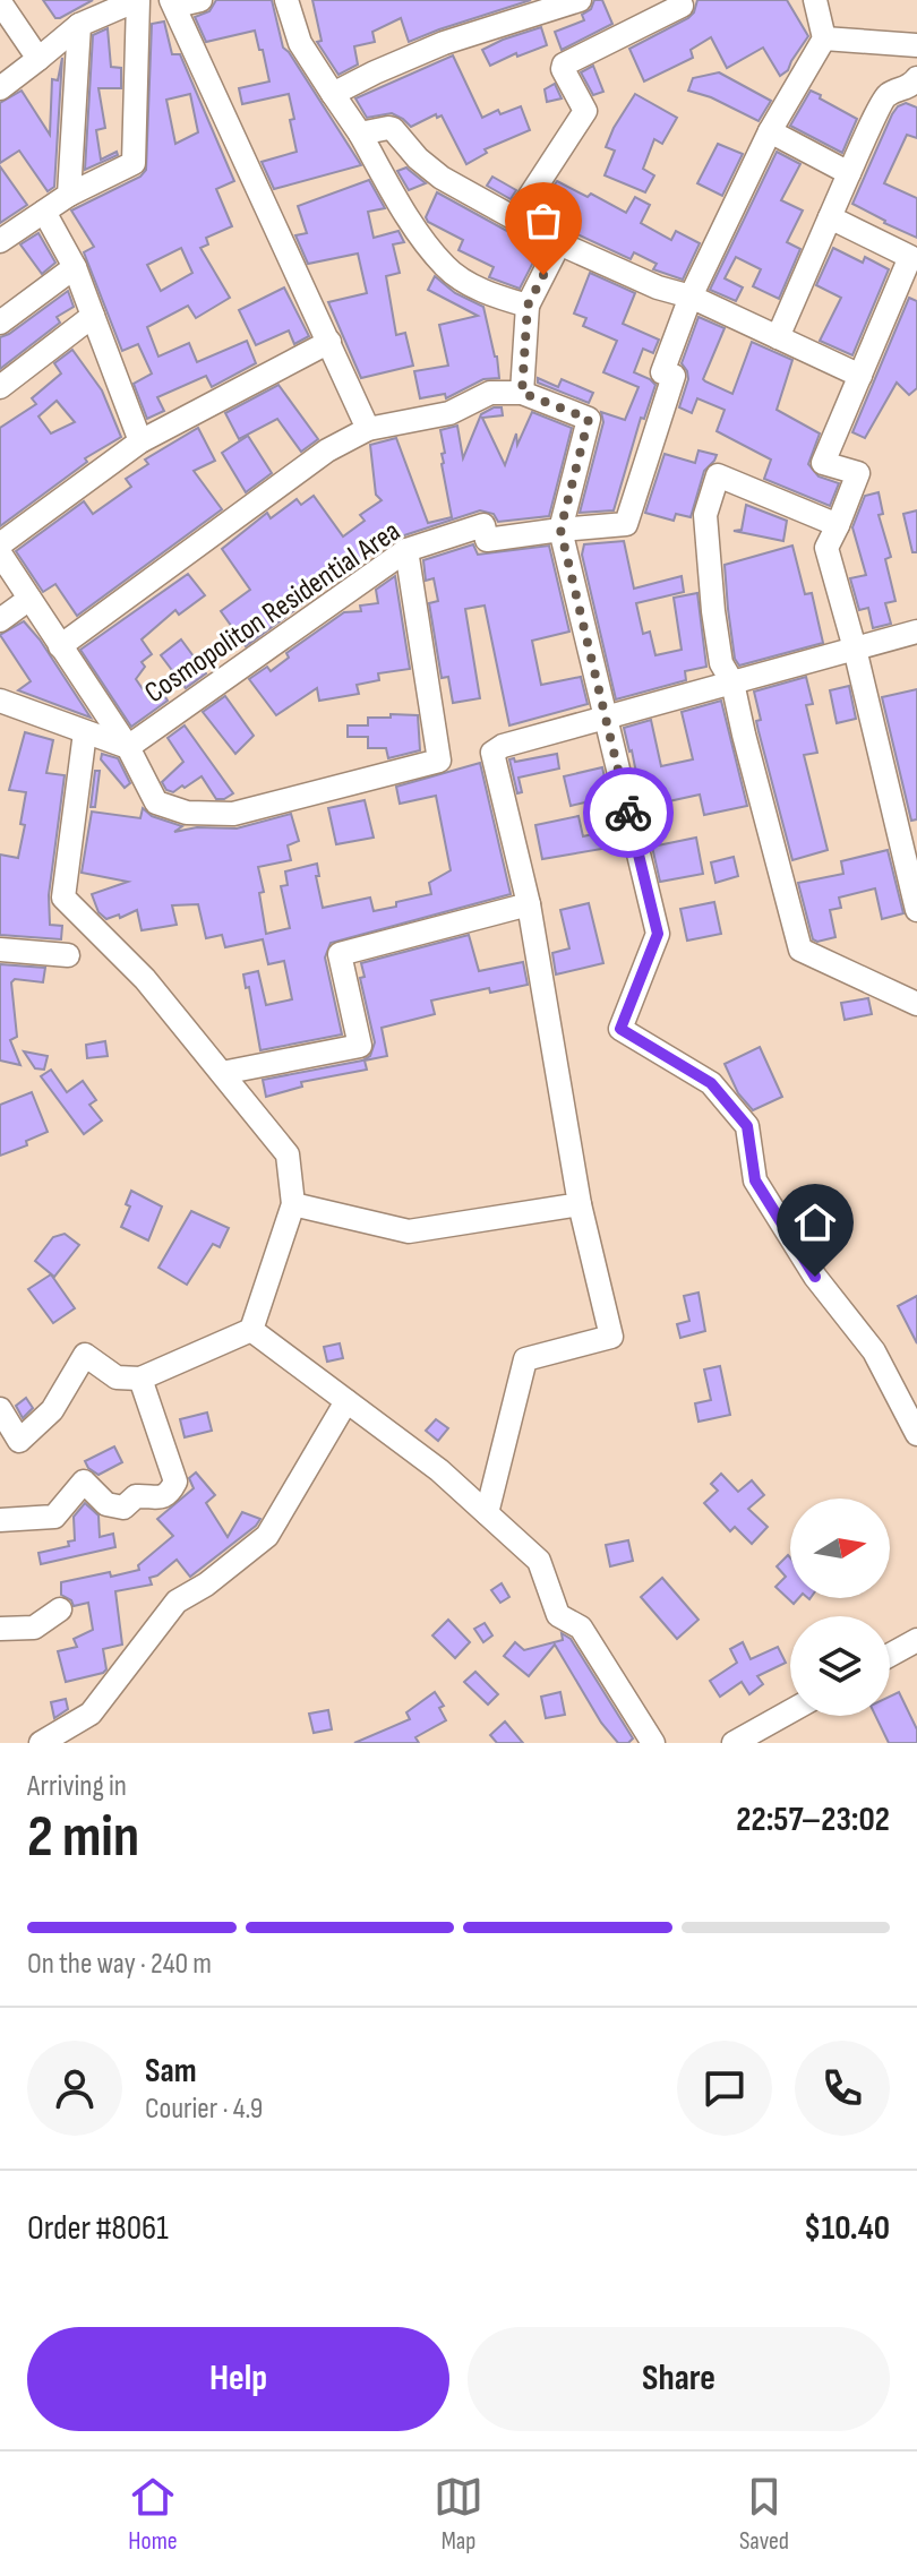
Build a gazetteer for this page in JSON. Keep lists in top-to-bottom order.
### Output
{
  "streets": {
    "street": ["Cosmopoliton Residential Area"]
  },
  "north": "right",
  "page": {
    "heading": ["2 min", "Arriving in", "22:57–23:02"],
    "panel": [
      "Sam",
      "Courier · 4.9",
      "Order #8061",
      "$10.40"
    ],
    "bar": "On the way · 240 m",
    "buttons": ["Help", "Share"],
    "tabs": ["Home", "Map", "Saved"]
  }
}
